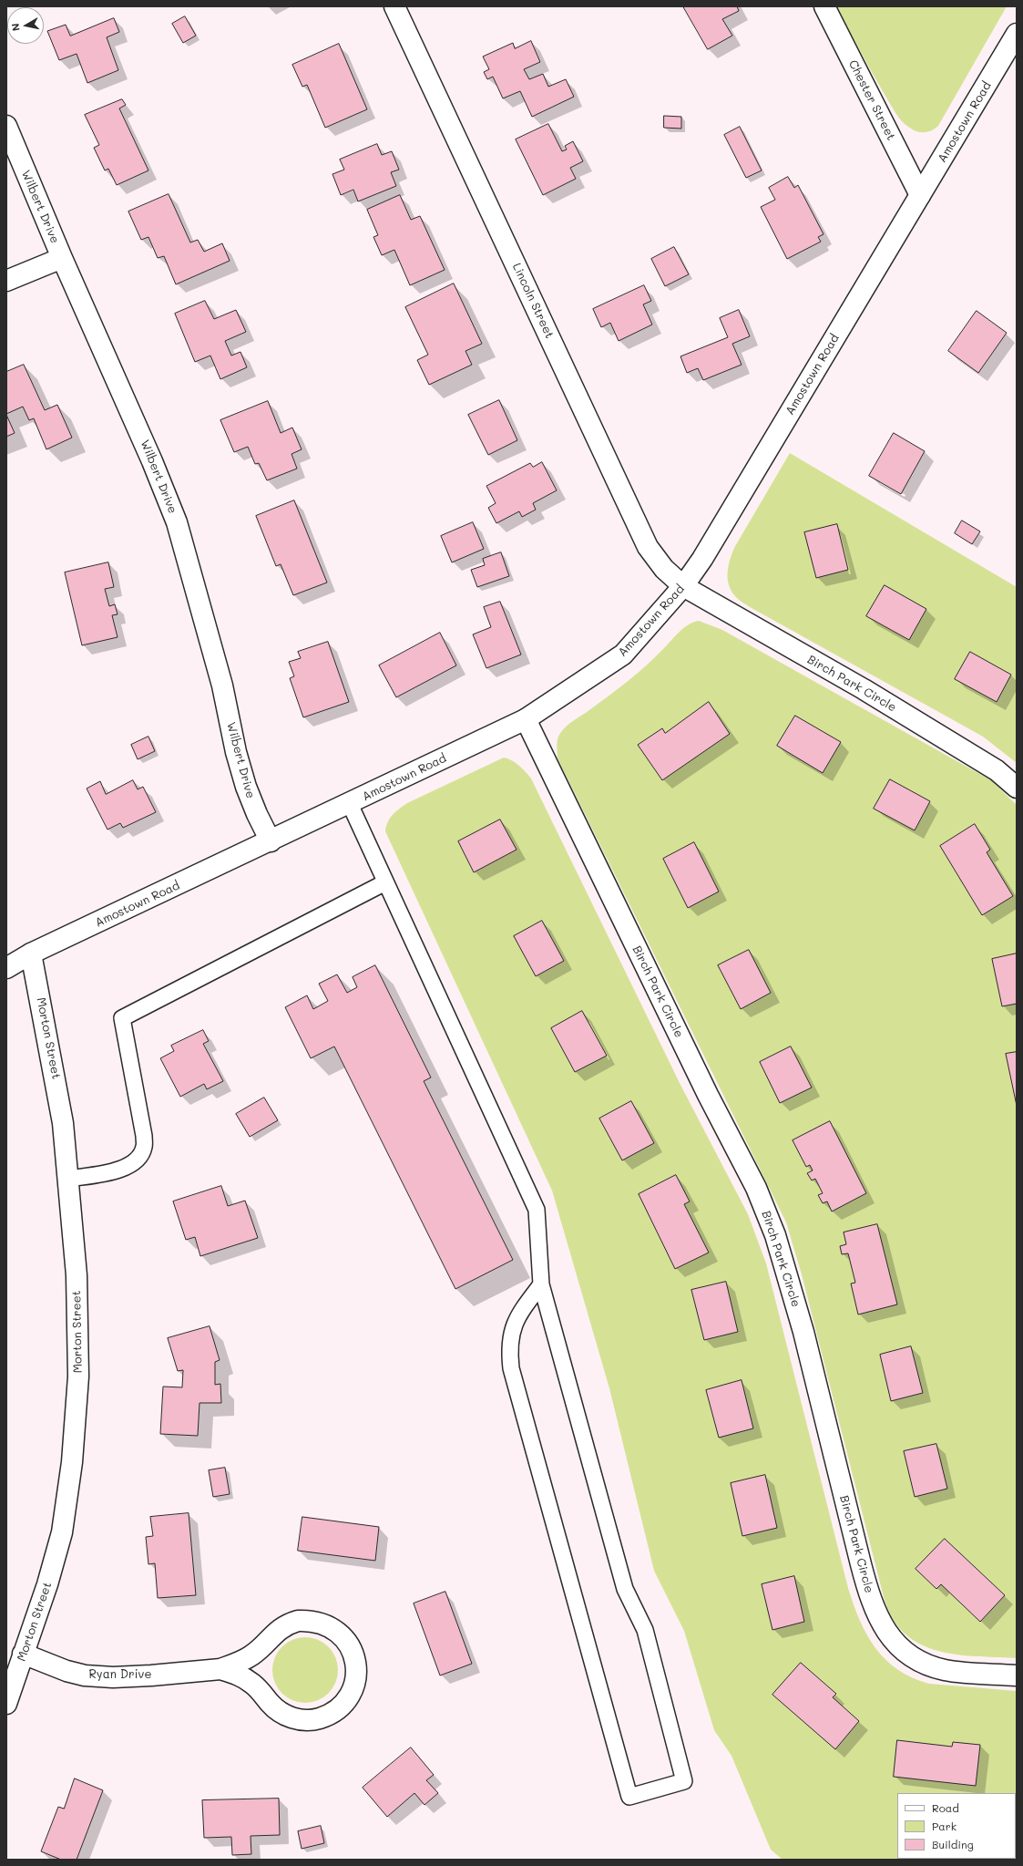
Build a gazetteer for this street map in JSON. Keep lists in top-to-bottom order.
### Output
{
  "streets": {
    "street": [
      "Chester Street",
      "Amostown Road",
      "Wilbert Drive",
      "Lincoln Street",
      "Birch Park Circle",
      "Morton Street",
      "Ryan Drive"
    ]
  },
  "crossings": [
    ["Chester Street", "Amostown Road"],
    ["Amostown Road", "Wilbert Drive"],
    ["Amostown Road", "Lincoln Street"],
    ["Amostown Road", "Birch Park Circle"],
    ["Amostown Road", "Morton Street"],
    ["Lincoln Street", "Birch Park Circle"],
    ["Morton Street", "Ryan Drive"]
  ],
  "legend": ["Road", "Park", "Building"],
  "north": "left"
}
